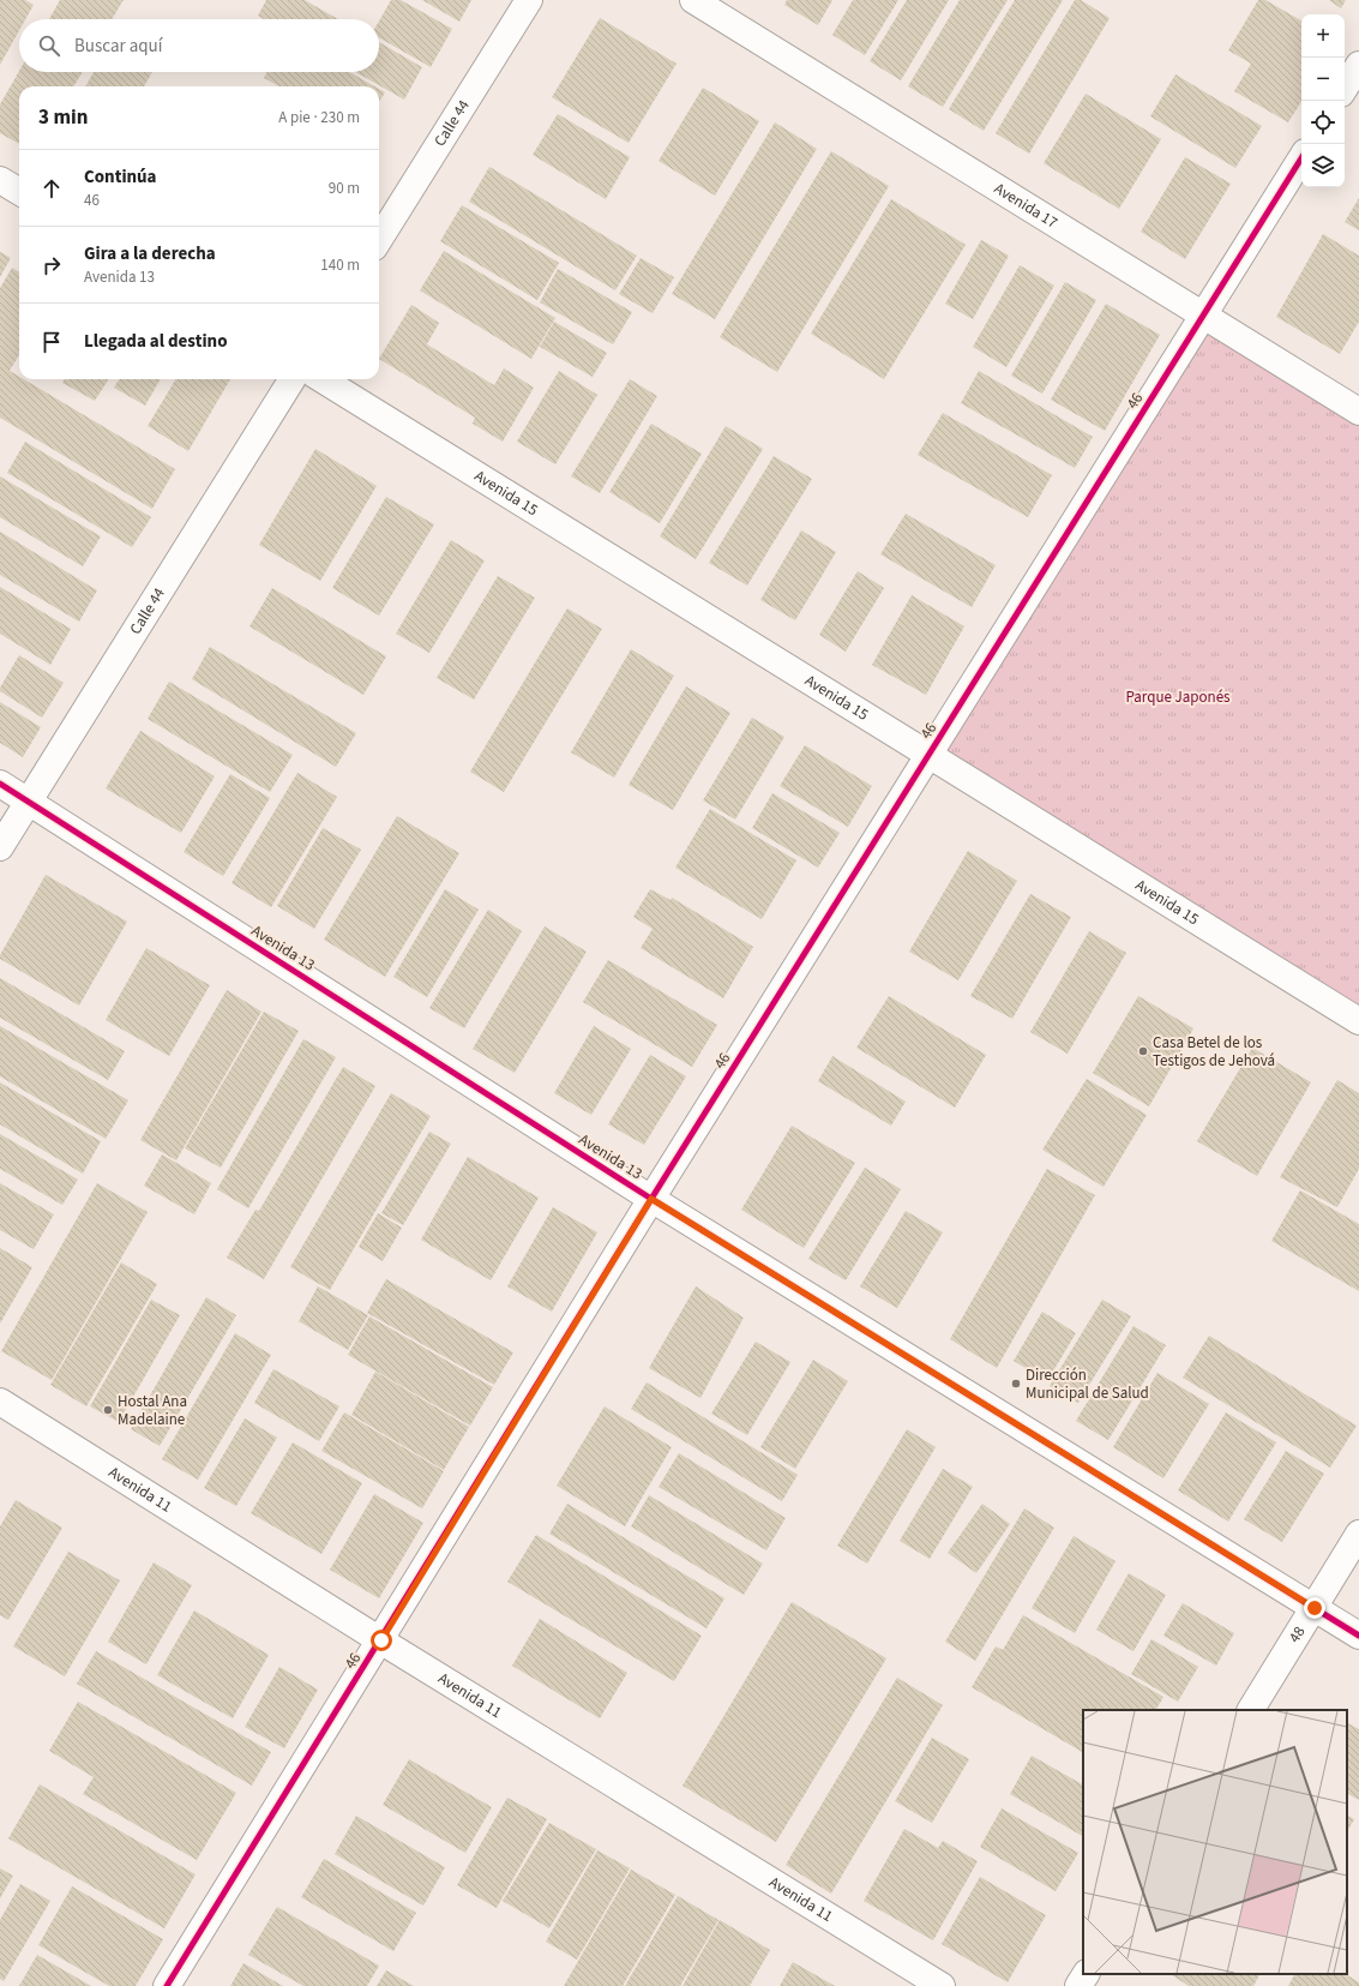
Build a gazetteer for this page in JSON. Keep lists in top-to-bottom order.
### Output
{
  "streets": {
    "street": [
      "Calle 44",
      "Avenida 17",
      "46",
      "Avenida 15",
      "Avenida 13",
      "Avenida 11",
      "48"
    ]
  },
  "crossings": [
    ["Calle 44", "Avenida 13"],
    ["Avenida 17", "46"],
    ["46", "Avenida 15"],
    ["46", "Avenida 13"],
    ["46", "Avenida 11"],
    ["Avenida 13", "48"]
  ],
  "parks": ["Parque Japonés"],
  "places": ["Casa Betel de los Testigos de Jehová", "Dirección Municipal de Salud", "Hostal Ana Madelaine"],
  "page": {
    "map_buttons": ["+", "−"],
    "search": "Buscar aquí",
    "heading": ["3 min", "A pie · 230 m"],
    "list": [
      ["Continúa", "46", "90 m"],
      ["Gira a la derecha", "Avenida 13", "140 m"],
      "Llegada al destino"
    ]
  }
}
